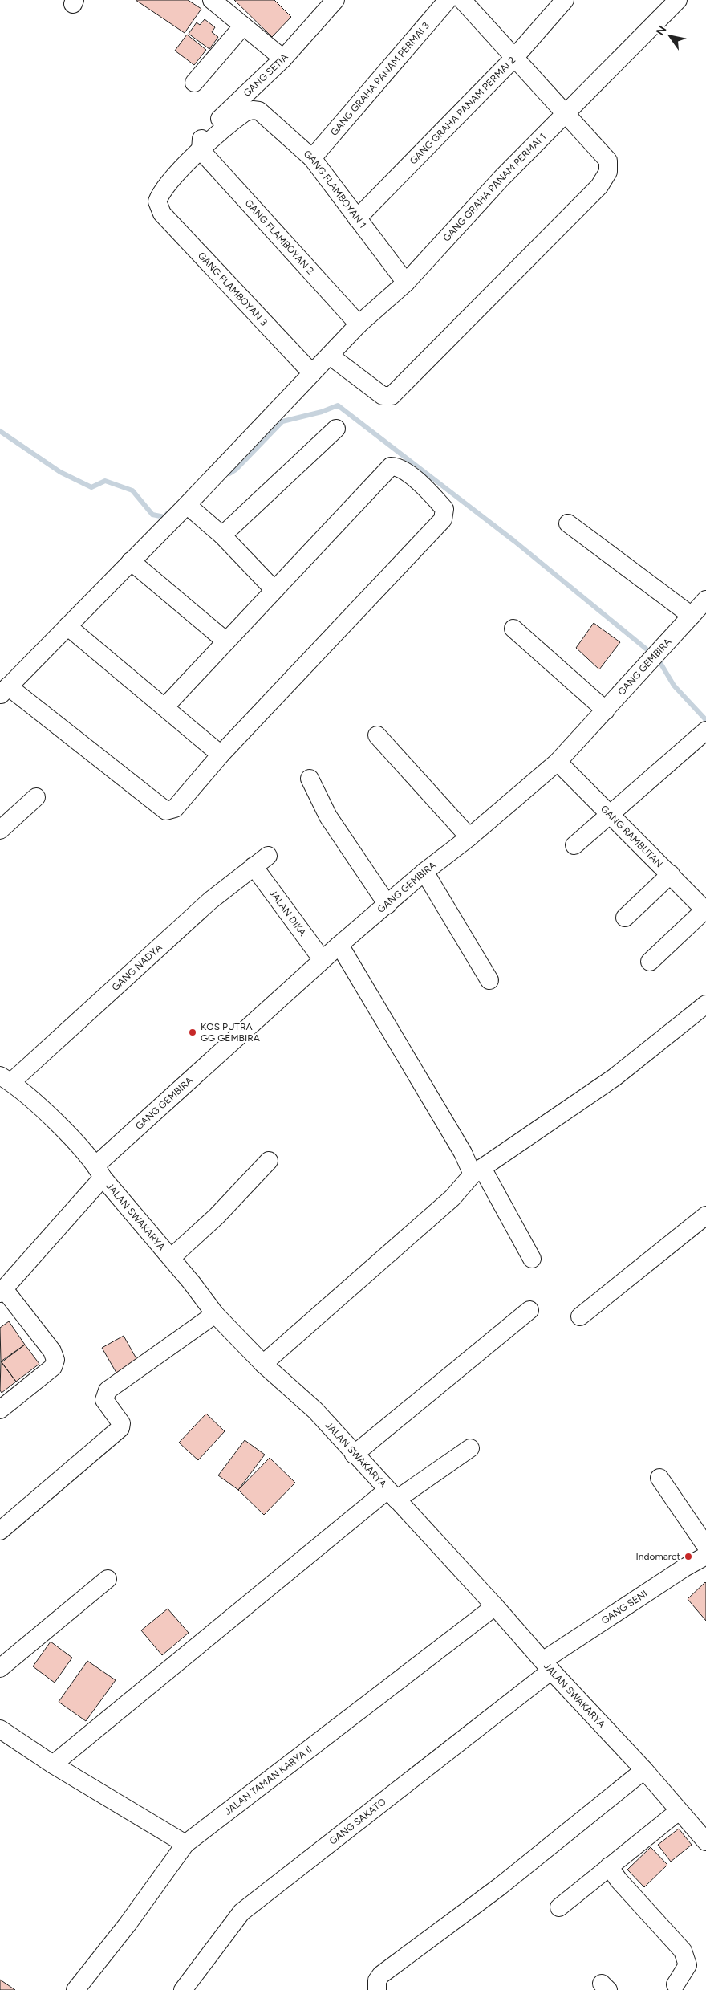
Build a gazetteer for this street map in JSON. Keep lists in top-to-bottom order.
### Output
{
  "streets": {
    "street": [
      "GANG SETIA",
      "GANG GRAHA PANAM PERMAI 3",
      "GANG GRAHA PANAM PERMAI 2",
      "GANG GRAHA PANAM PERMAI 1",
      "GANG FLAMBOYAN 1",
      "GANG FLAMBOYAN 2",
      "GANG FLAMBOYAN 3",
      "GANG GEMBIRA",
      "GANG RAMBUTAN",
      "JALAN DIKA",
      "GANG NADYA",
      "JALAN SWAKARYA",
      "GANG SENI",
      "JALAN TAMAN KARYA II",
      "GANG SAKATO"
    ]
  },
  "crossings": [
    ["GANG SETIA", "GANG FLAMBOYAN 1"],
    ["GANG SETIA", "GANG FLAMBOYAN 2"],
    ["GANG SETIA", "GANG FLAMBOYAN 3"],
    ["GANG GRAHA PANAM PERMAI 3", "GANG FLAMBOYAN 1"],
    ["GANG GRAHA PANAM PERMAI 2", "GANG FLAMBOYAN 1"],
    ["GANG GRAHA PANAM PERMAI 1", "GANG FLAMBOYAN 1"],
    ["GANG GRAHA PANAM PERMAI 1", "GANG FLAMBOYAN 2"],
    ["GANG GRAHA PANAM PERMAI 1", "GANG FLAMBOYAN 3"],
    ["GANG FLAMBOYAN 1", "GANG FLAMBOYAN 2"],
    ["GANG FLAMBOYAN 1", "GANG FLAMBOYAN 3"],
    ["GANG FLAMBOYAN 2", "GANG FLAMBOYAN 3"],
    ["GANG GEMBIRA", "GANG RAMBUTAN"],
    ["GANG GEMBIRA", "JALAN DIKA"],
    ["GANG GEMBIRA", "JALAN SWAKARYA"],
    ["JALAN DIKA", "GANG NADYA"],
    ["GANG NADYA", "JALAN SWAKARYA"],
    ["JALAN SWAKARYA", "GANG SENI"],
    ["JALAN SWAKARYA", "JALAN TAMAN KARYA II"],
    ["JALAN SWAKARYA", "GANG SAKATO"],
    ["GANG SENI", "GANG SAKATO"]
  ],
  "places": ["KOS PUTRA GG GEMBIRA", "Indomaret"],
  "north": "top left"
}
